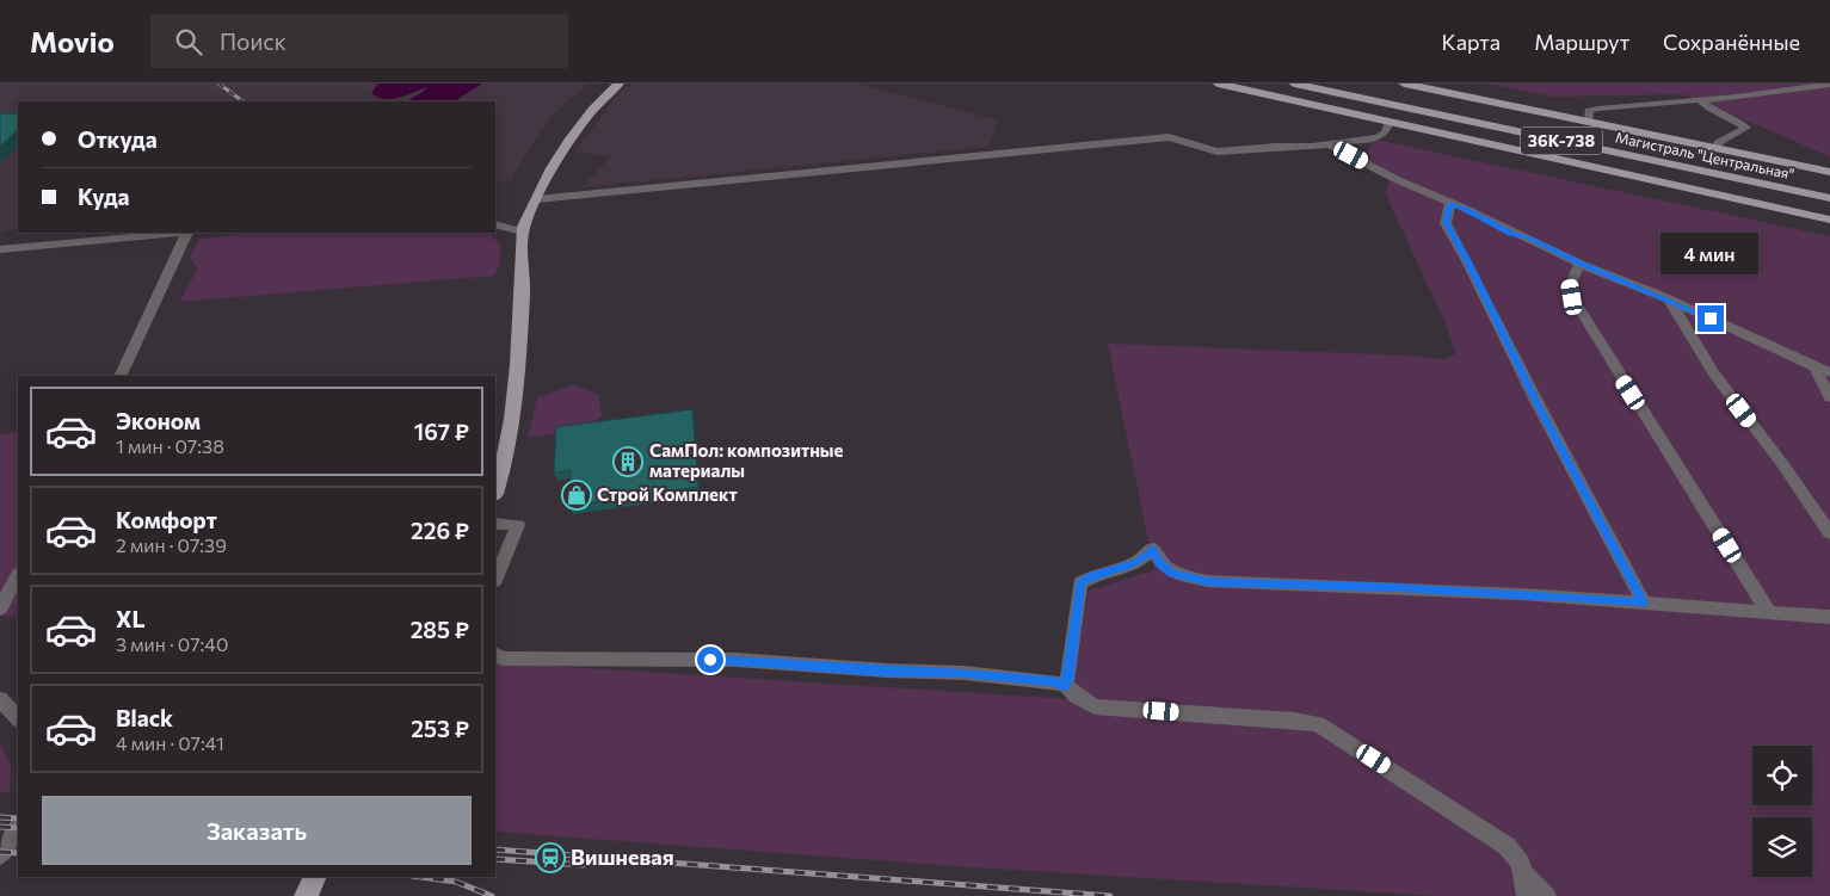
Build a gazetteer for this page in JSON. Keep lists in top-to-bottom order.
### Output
{
  "streets": {
    "main road": ["36К-738", "Магистраль \"Центральная\""]
  },
  "places": {
    "building": ["СамПол: композитные материалы"],
    "shop": ["Строй Комплект"],
    "station": ["Вишневая"]
  },
  "page": {
    "header": "Movio",
    "search": "Поиск",
    "nav": ["Карта", "Маршрут", "Сохранённые"],
    "banner": ["Откуда", "Куда"],
    "bubble": "4 мин",
    "list": [
      {
        "name": "Эконом",
        "note": "1 мин · 07:38",
        "value": "167 ₽"
      },
      {
        "name": "Комфорт",
        "note": "2 мин · 07:39",
        "value": "226 ₽"
      },
      {
        "name": "XL",
        "note": "3 мин · 07:40",
        "value": "285 ₽"
      },
      {
        "name": "Black",
        "note": "4 мин · 07:41",
        "value": "253 ₽"
      }
    ],
    "buttons": "Заказать"
  }
}
